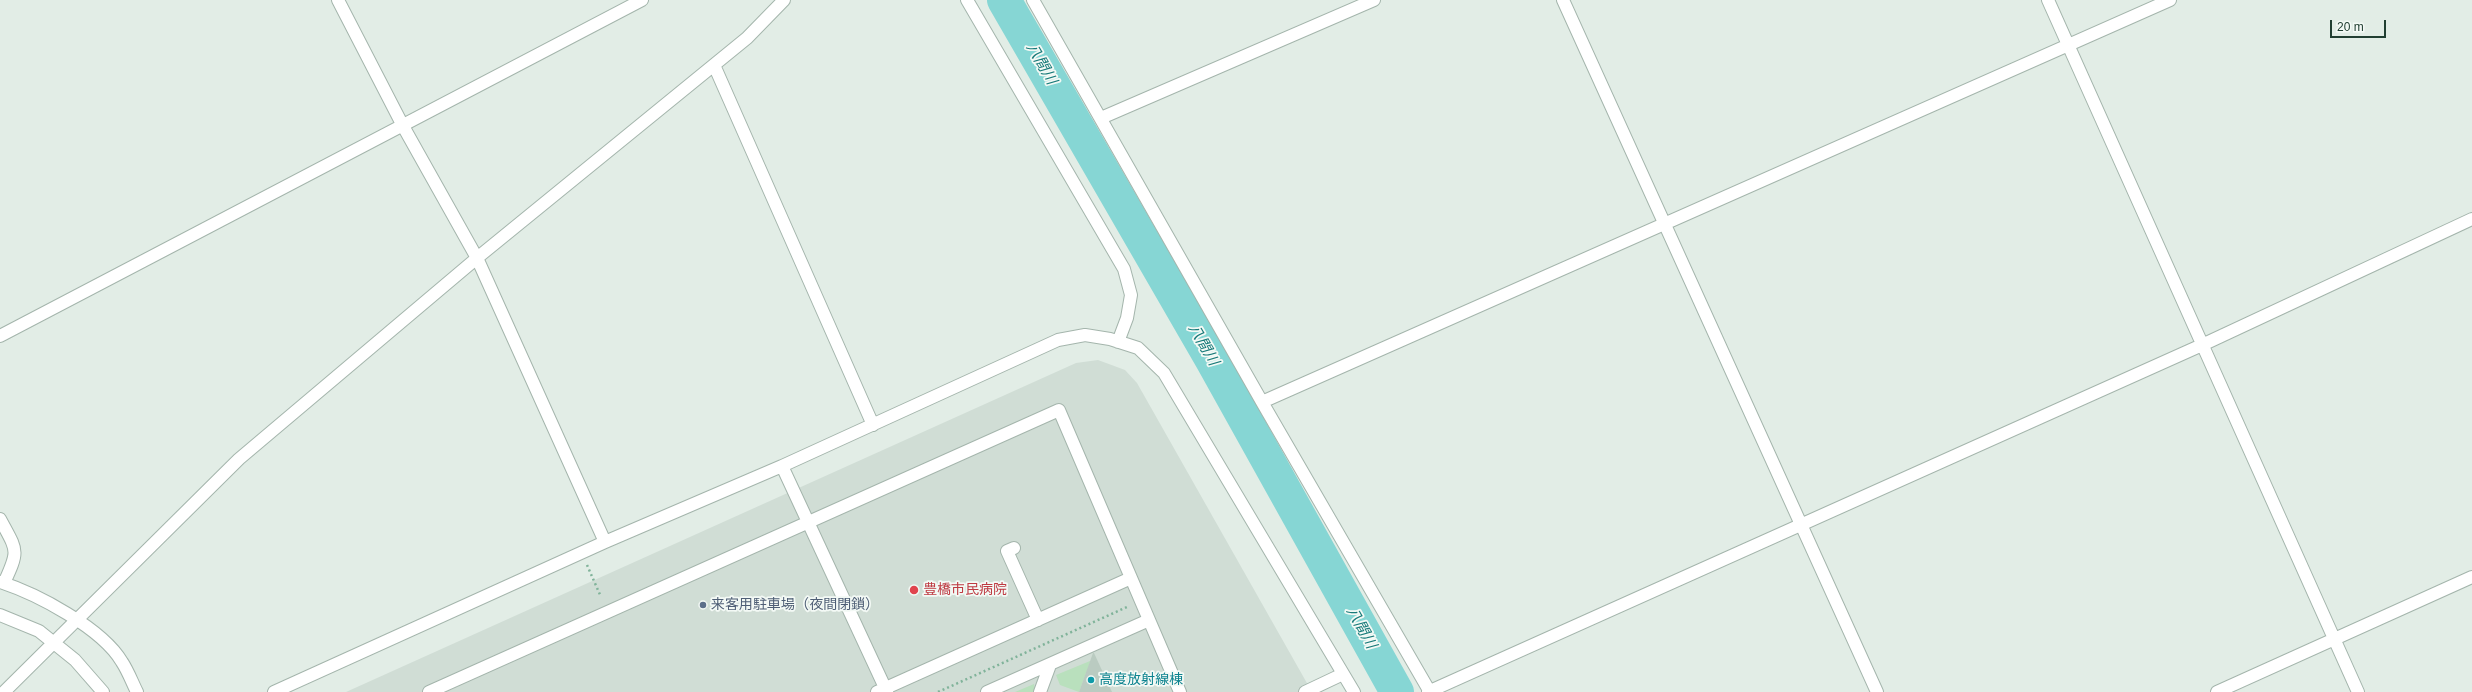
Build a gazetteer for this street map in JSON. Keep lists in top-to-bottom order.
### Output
{
  "water": ["八間川"],
  "places": ["豊橋市民病院", "来客用駐車場（夜間閉鎖）", "高度放射線棟"],
  "scale_bar": "20 m"
}
